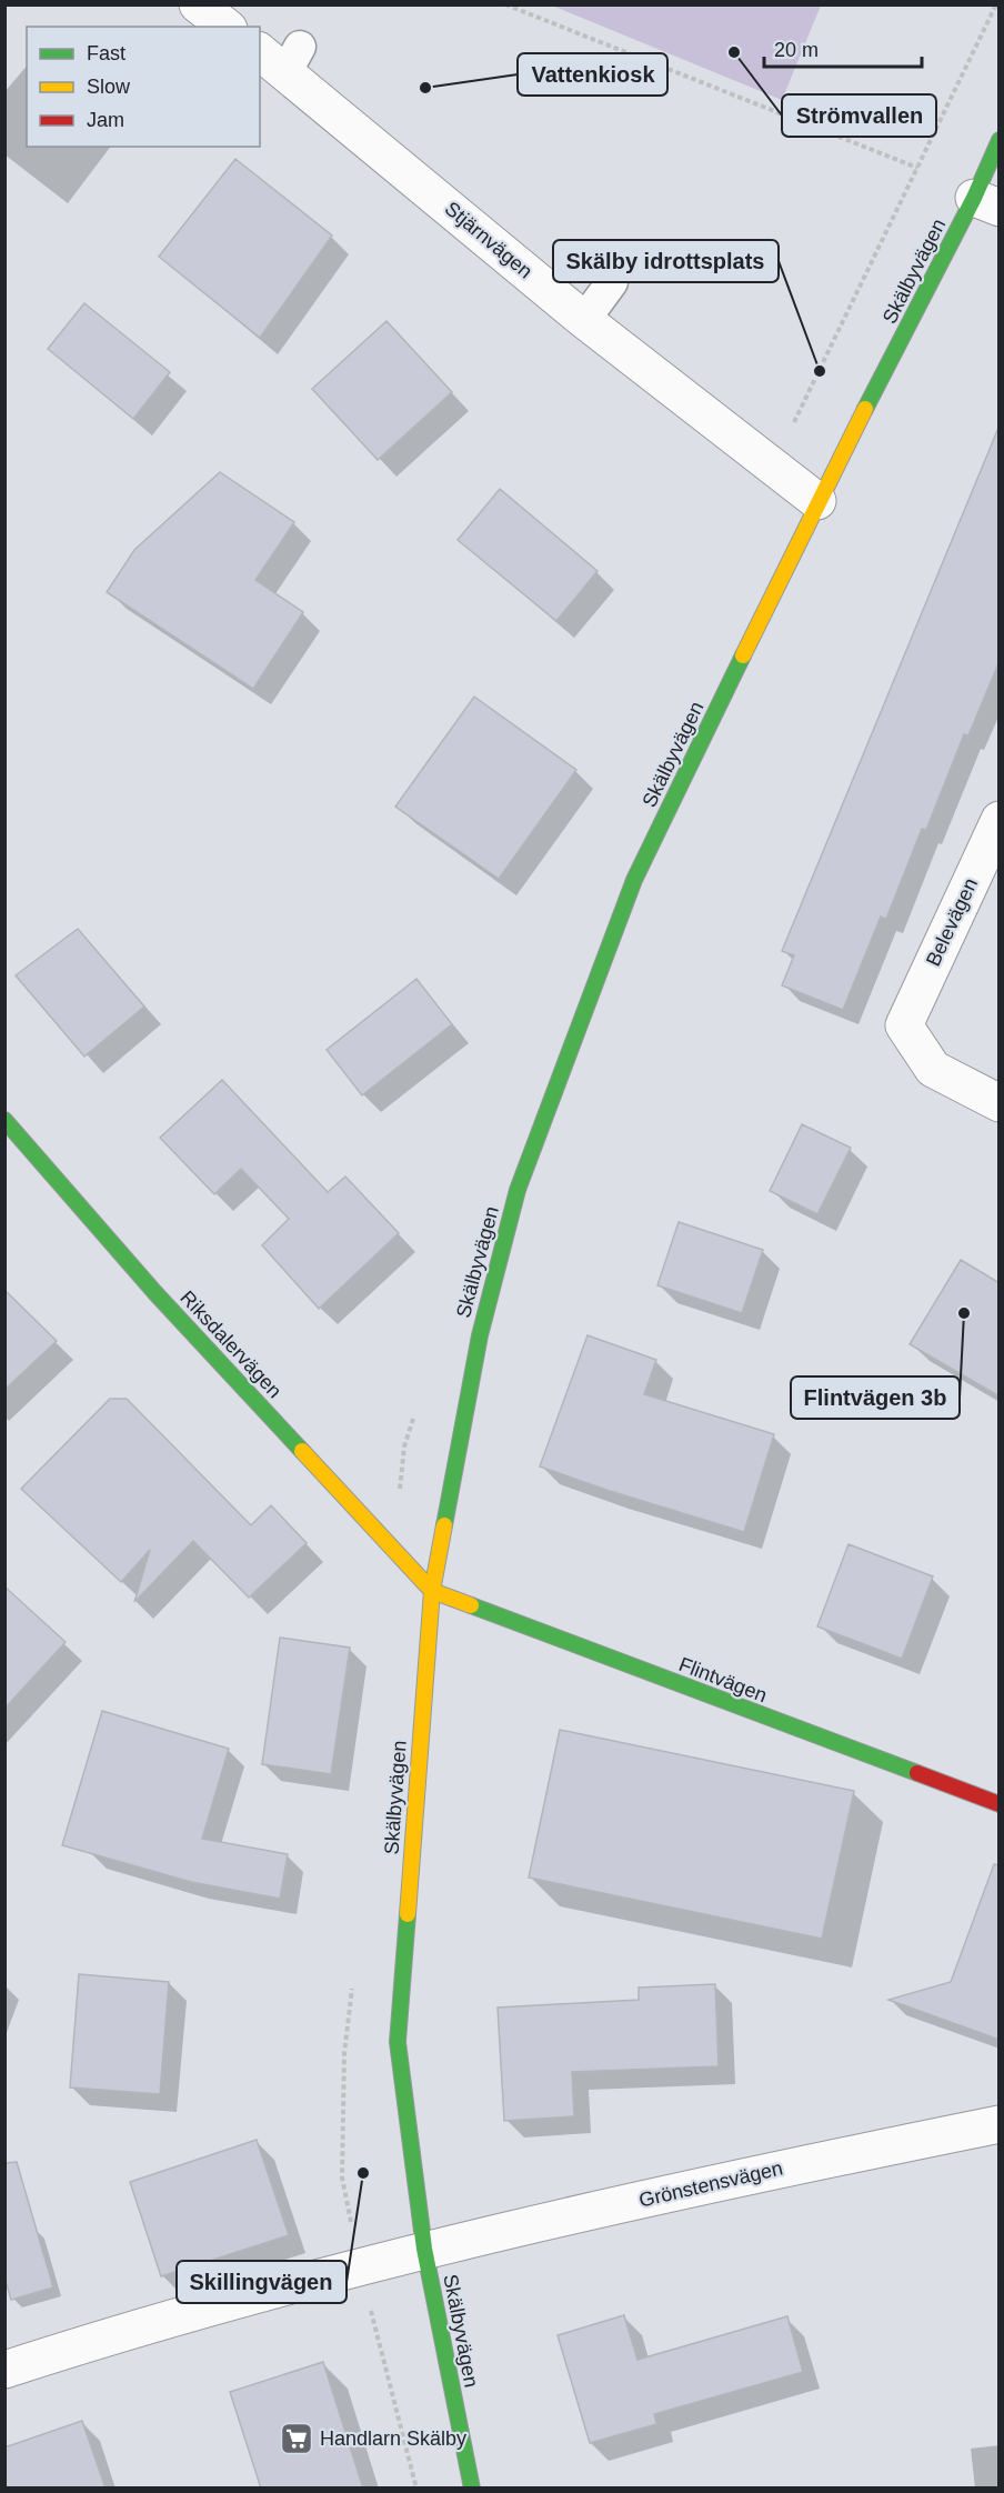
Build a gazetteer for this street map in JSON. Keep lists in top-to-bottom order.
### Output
{
  "streets": {
    "street": [
      "Stjärnvägen",
      "Skälbyvägen",
      "Belevägen",
      "Riksdalervägen",
      "Flintvägen",
      "Grönstensvägen"
    ]
  },
  "crossings": [
    ["Stjärnvägen", "Skälbyvägen"],
    ["Skälbyvägen", "Riksdalervägen"],
    ["Skälbyvägen", "Flintvägen"],
    ["Skälbyvägen", "Grönstensvägen"],
    ["Riksdalervägen", "Flintvägen"]
  ],
  "places": {
    "other": [
      "Strömvallen",
      "Vattenkiosk",
      "Skälby idrottsplats",
      "Flintvägen 3b",
      "Skillingvägen"
    ],
    "supermarket": ["Handlarn Skälby"]
  },
  "legend": ["Fast", "Slow", "Jam"],
  "scale_bar": "20 m"
}
